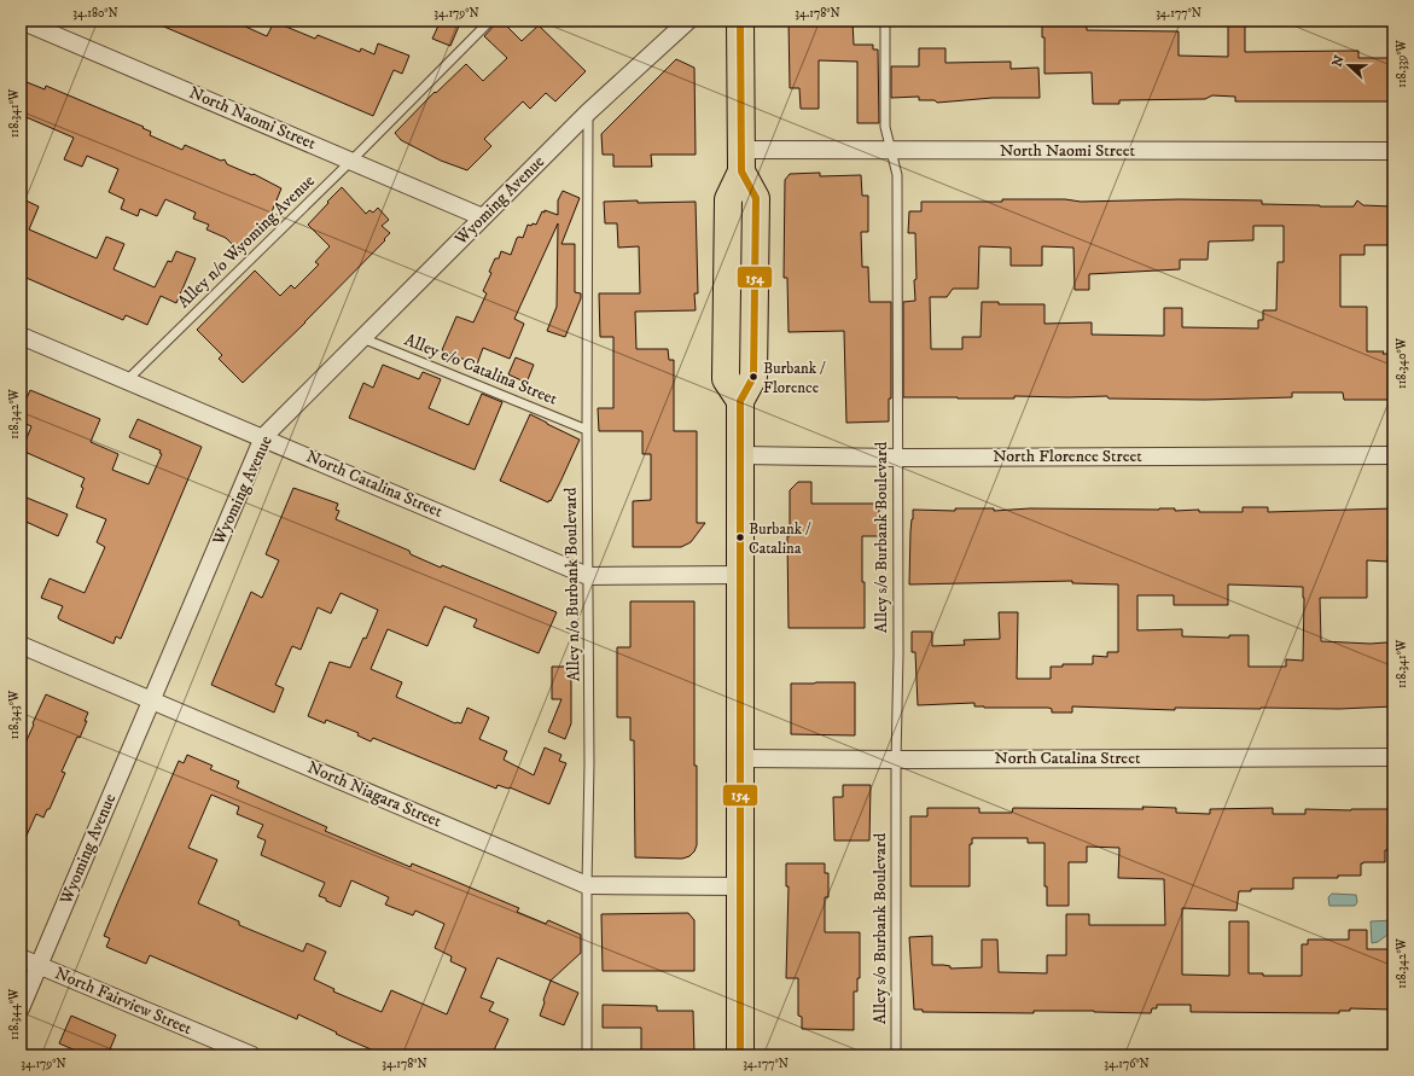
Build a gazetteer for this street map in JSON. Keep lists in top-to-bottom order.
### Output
{
  "streets": {
    "street": [
      "North Naomi Street",
      "Wyoming Avenue",
      "North Florence Street",
      "North Catalina Street",
      "North Niagara Street",
      "North Fairview Street"
    ],
    "lane": [
      "Alley n/o Wyoming Avenue",
      "Alley e/o Catalina Street",
      "Alley s/o Burbank Boulevard",
      "Alley n/o Burbank Boulevard"
    ]
  },
  "crossings": [
    ["North Naomi Street", "Wyoming Avenue"],
    ["North Naomi Street", "Alley n/o Wyoming Avenue"],
    ["North Naomi Street", "Alley s/o Burbank Boulevard"],
    ["Wyoming Avenue", "Alley e/o Catalina Street"],
    ["Wyoming Avenue", "North Catalina Street"],
    ["Wyoming Avenue", "Alley n/o Burbank Boulevard"],
    ["Wyoming Avenue", "North Niagara Street"],
    ["Wyoming Avenue", "North Fairview Street"],
    ["Alley n/o Wyoming Avenue", "North Catalina Street"],
    ["Alley e/o Catalina Street", "Alley n/o Burbank Boulevard"],
    ["North Florence Street", "Alley s/o Burbank Boulevard"],
    ["North Catalina Street", "Alley s/o Burbank Boulevard"],
    ["North Catalina Street", "Alley n/o Burbank Boulevard"],
    ["Alley n/o Burbank Boulevard", "North Niagara Street"]
  ],
  "places": ["Burbank / Florence", "Burbank / Catalina"],
  "lines": ["transit line 154"],
  "north": "left",
  "coordinates": [
    "34.180°N",
    "34.179°N",
    "34.178°N",
    "34.177°N",
    "118.339°W",
    "118.341°W",
    "118.340°W",
    "118.342°W",
    "118.343°W",
    "118.344°W",
    "34.176°N"
  ]
}
